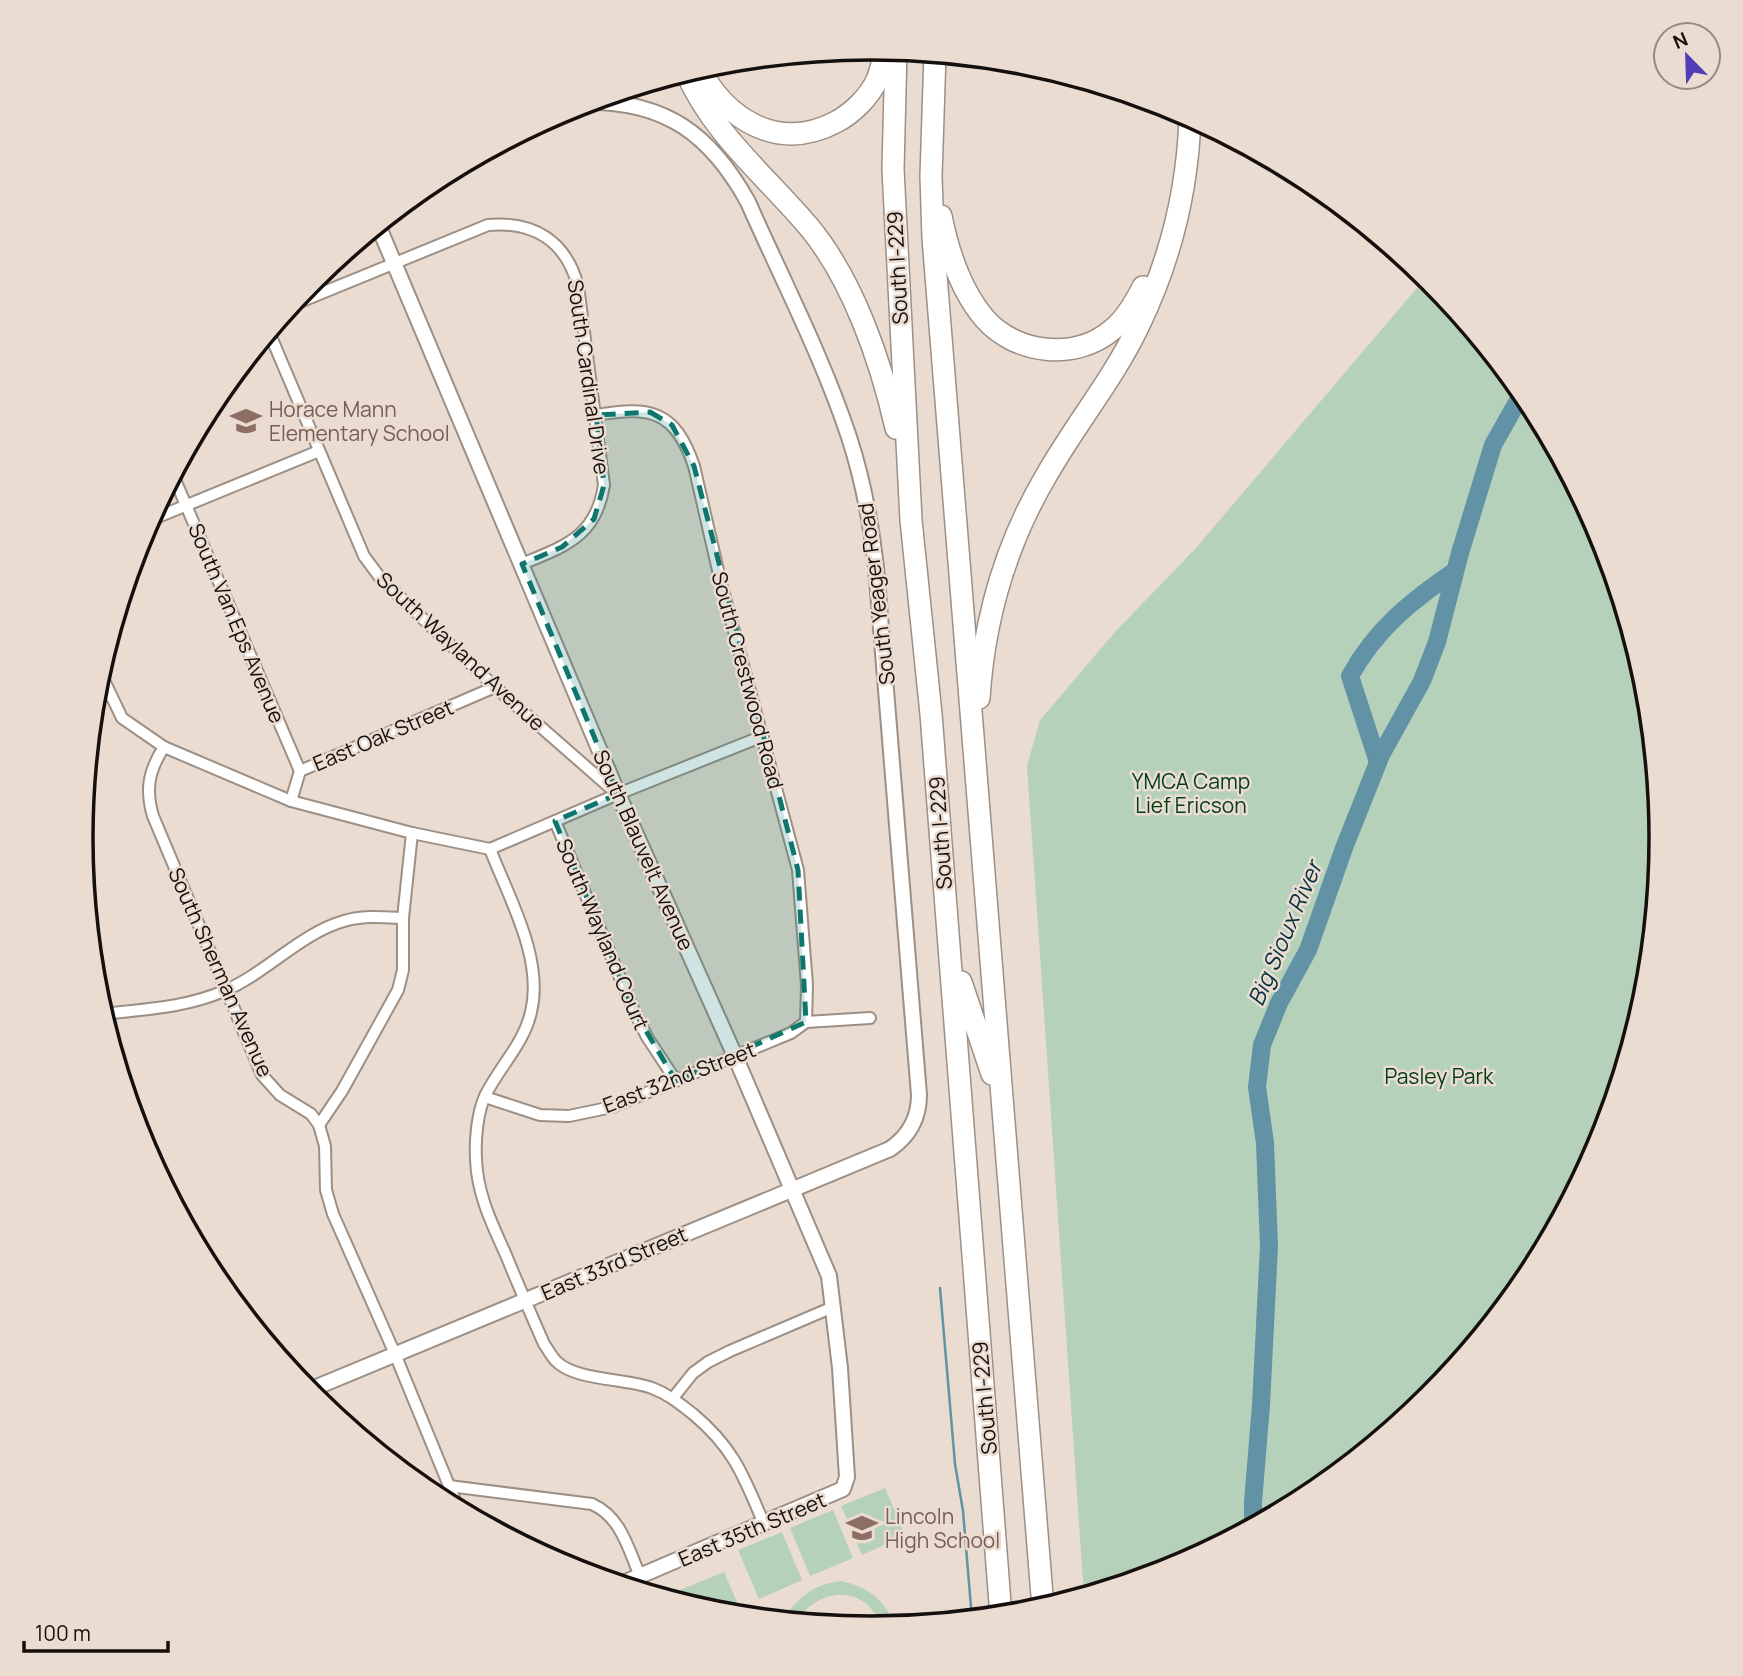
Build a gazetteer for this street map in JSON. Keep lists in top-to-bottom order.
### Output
{
  "streets": {
    "highway": ["South I-229"],
    "street": [
      "South Cardinal Drive",
      "South Yeager Road",
      "South Van Eps Avenue",
      "South Wayland Avenue",
      "South Crestwood Road",
      "East Oak Street",
      "South Blauvelt Avenue",
      "South Wayland Court",
      "South Sherman Avenue",
      "East 32nd Street",
      "East 33rd Street",
      "East 35th Street"
    ]
  },
  "crossings": [
    ["South Cardinal Drive", "South Crestwood Road"],
    ["South Cardinal Drive", "South Blauvelt Avenue"],
    ["South Yeager Road", "East 33rd Street"],
    ["South Van Eps Avenue", "East Oak Street"],
    ["South Wayland Avenue", "East Oak Street"],
    ["South Wayland Avenue", "South Blauvelt Avenue"],
    ["South Crestwood Road", "East 32nd Street"],
    ["South Blauvelt Avenue", "East 32nd Street"],
    ["South Blauvelt Avenue", "East 33rd Street"],
    ["South Blauvelt Avenue", "East 35th Street"],
    ["South Wayland Court", "East 32nd Street"]
  ],
  "water": ["Big Sioux River"],
  "parks": ["YMCA Camp Lief Ericson", "Pasley Park"],
  "places": {
    "school or university": ["Horace Mann Elementary School", "Lincoln High School"]
  },
  "scale_bar": "100 m",
  "north": "top left"
}
